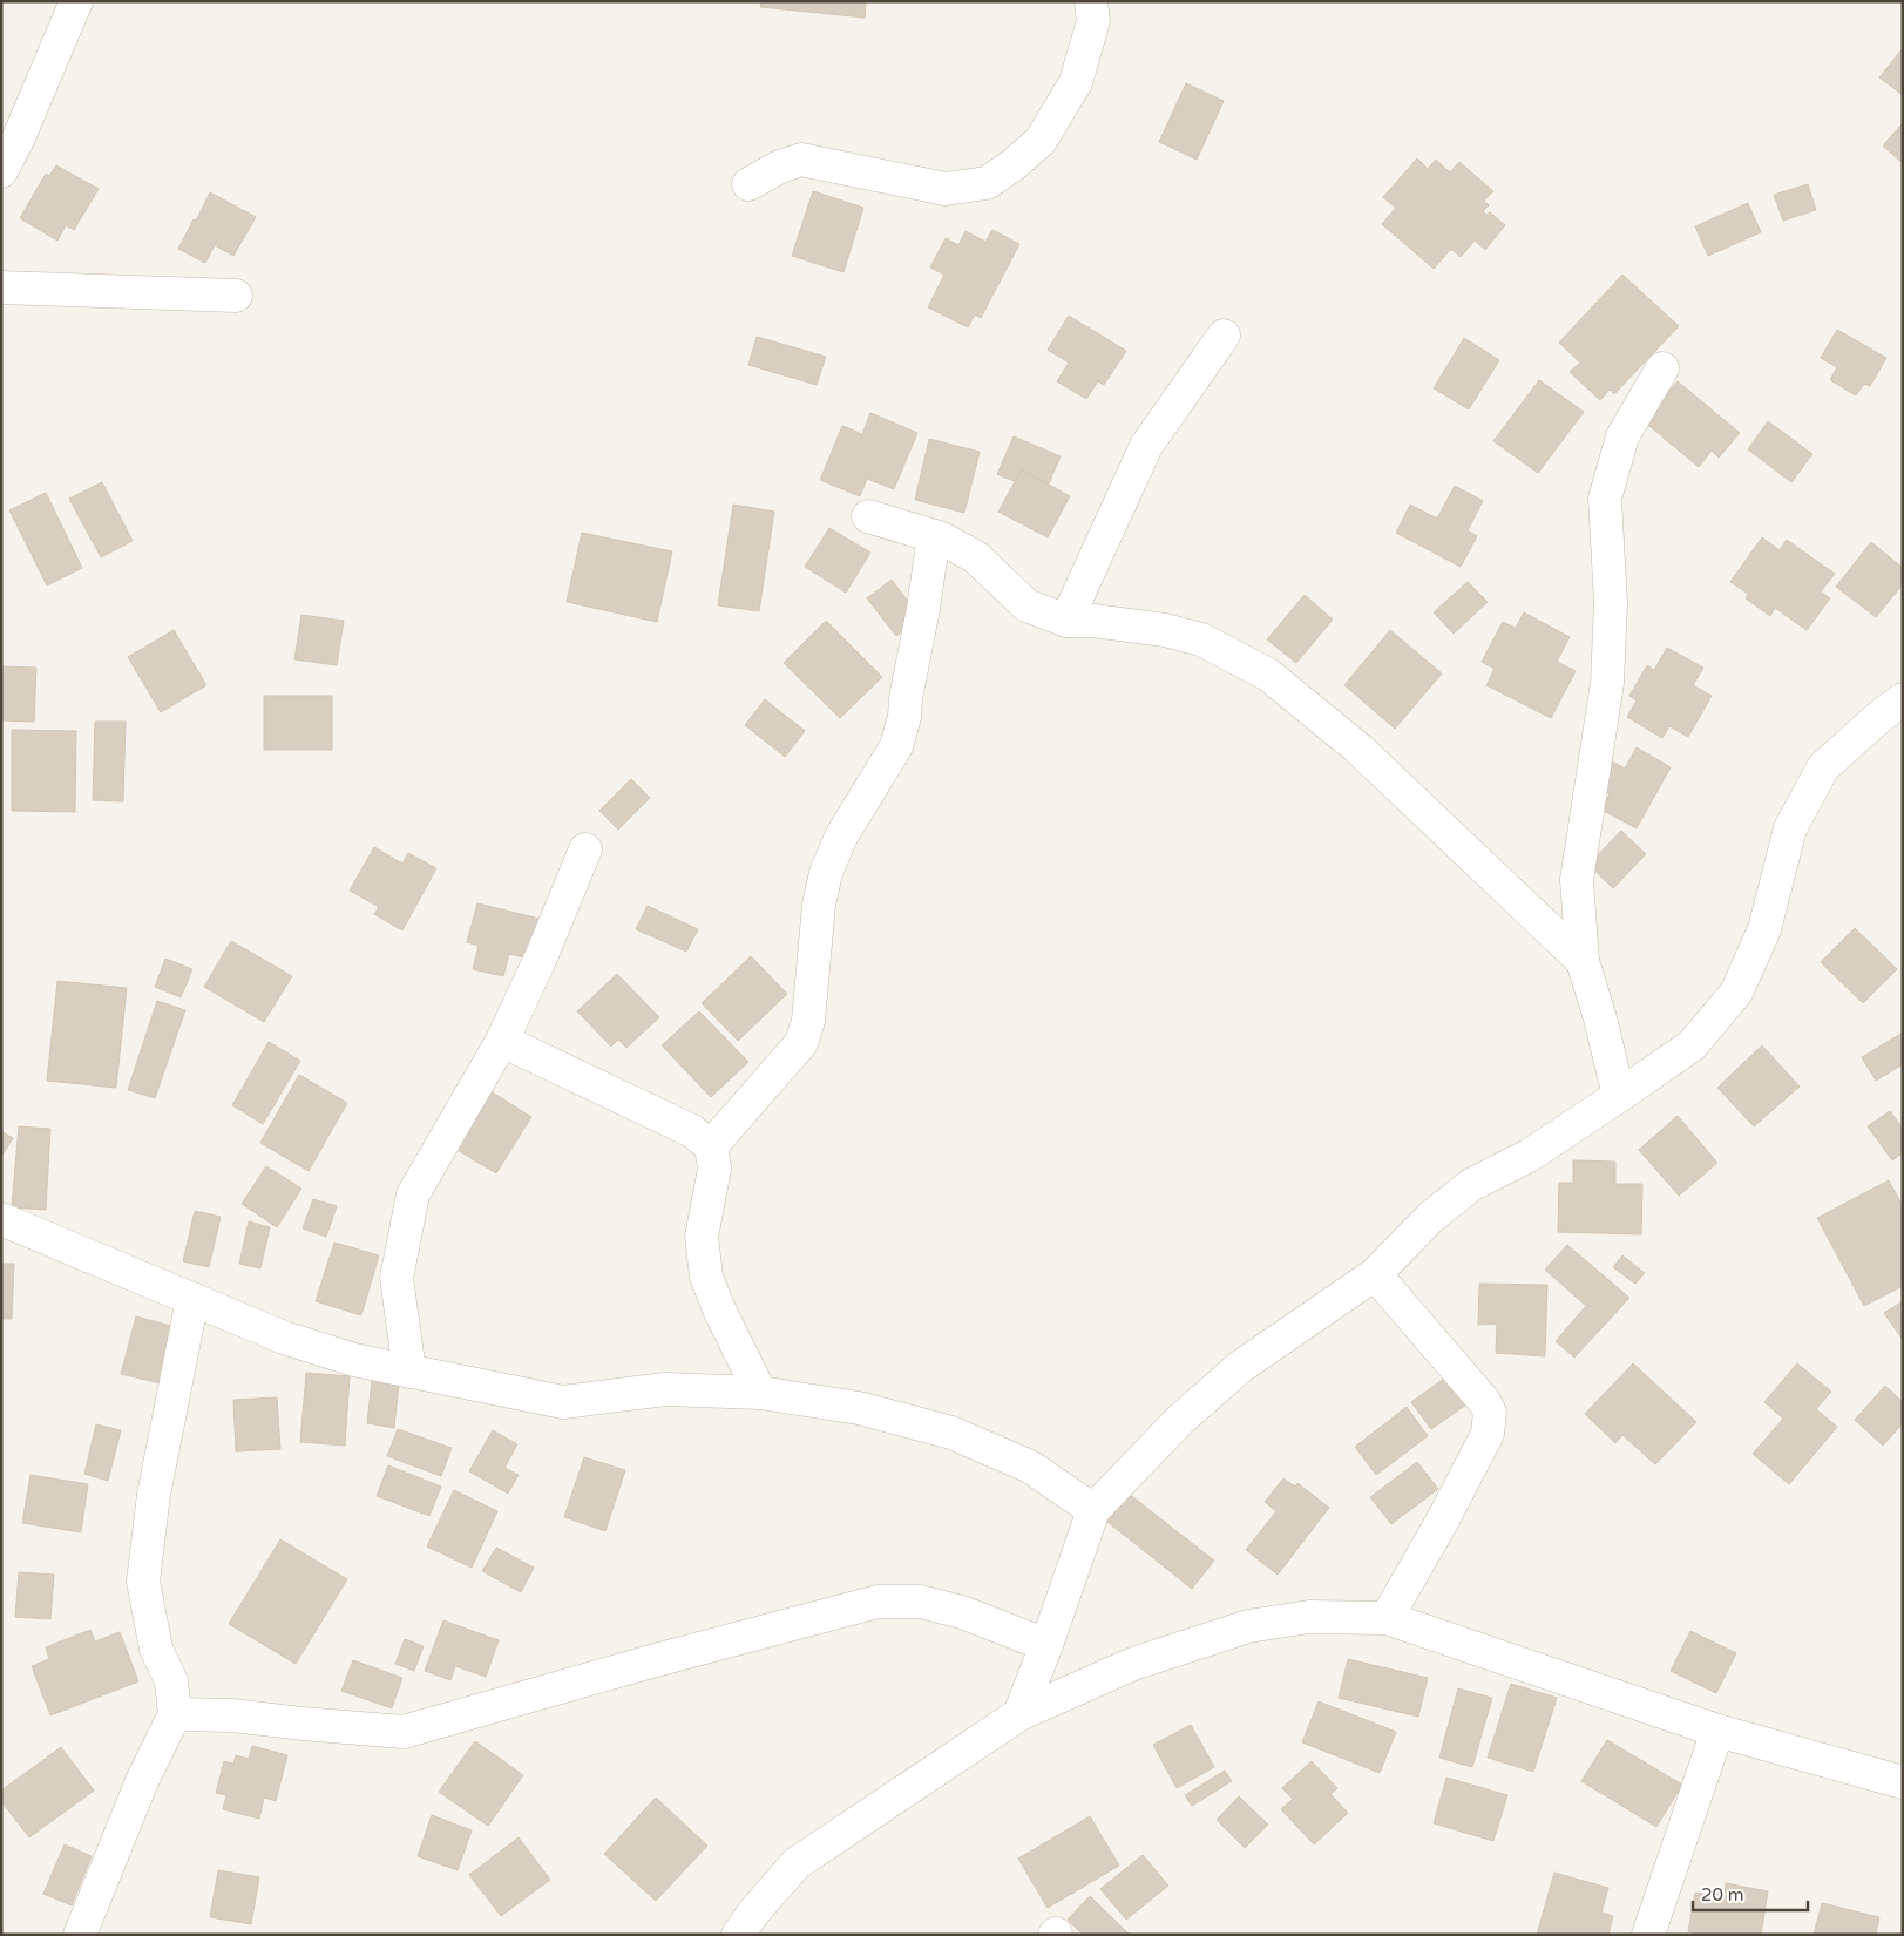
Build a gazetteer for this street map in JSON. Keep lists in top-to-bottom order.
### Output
{
  "scale_bar": "20 m"
}
